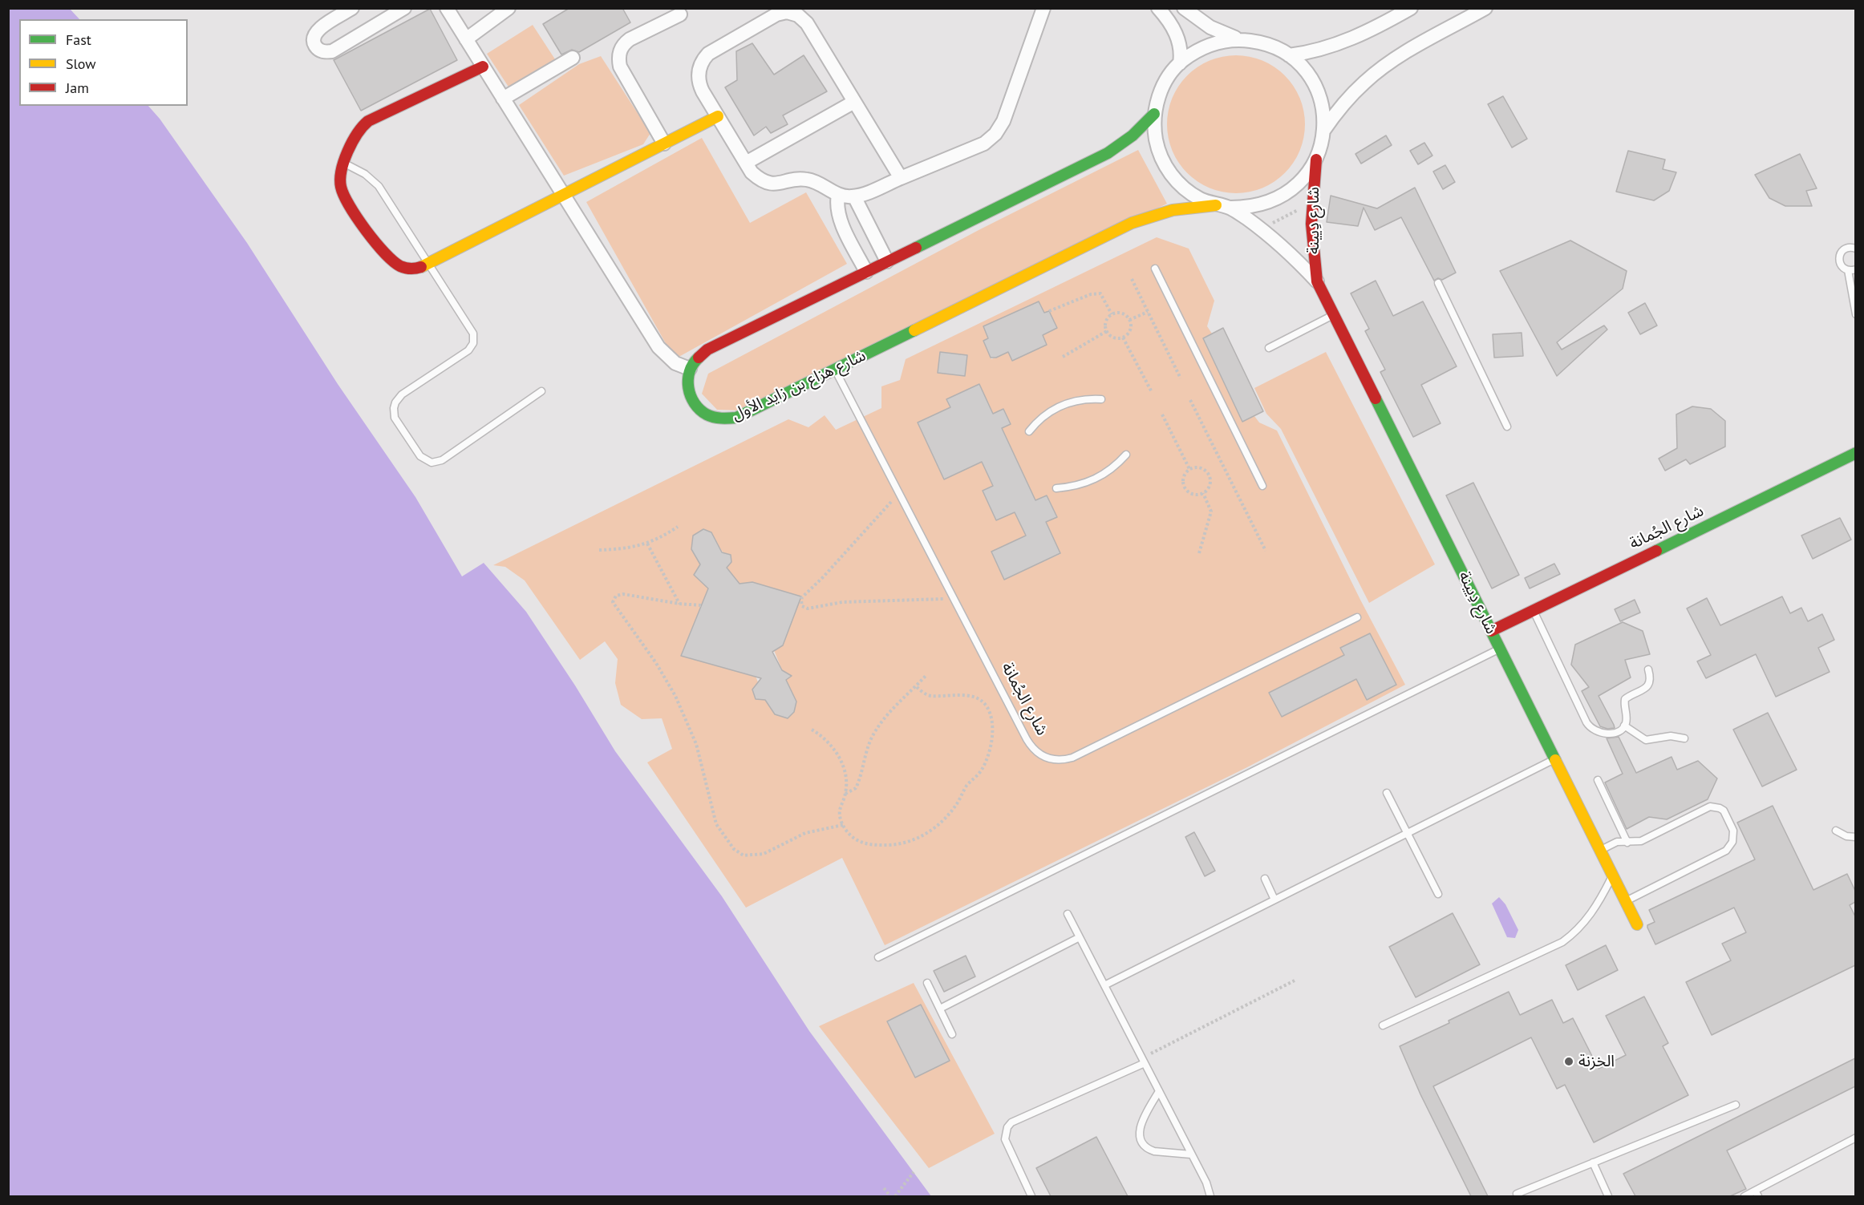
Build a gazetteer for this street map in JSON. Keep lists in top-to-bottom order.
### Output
{
  "streets": {
    "street": ["شارع دِيينة", "شارع هزاع بن زايد الأول", "شارع الجُمانة"]
  },
  "crossings": [
    ["شارع دِيينة", "شارع هزاع بن زايد الأول"],
    ["شارع دِيينة", "شارع الجُمانة"],
    ["شارع هزاع بن زايد الأول", "شارع الجُمانة"]
  ],
  "places": ["الخزنة"],
  "legend": ["Fast", "Slow", "Jam"]
}
